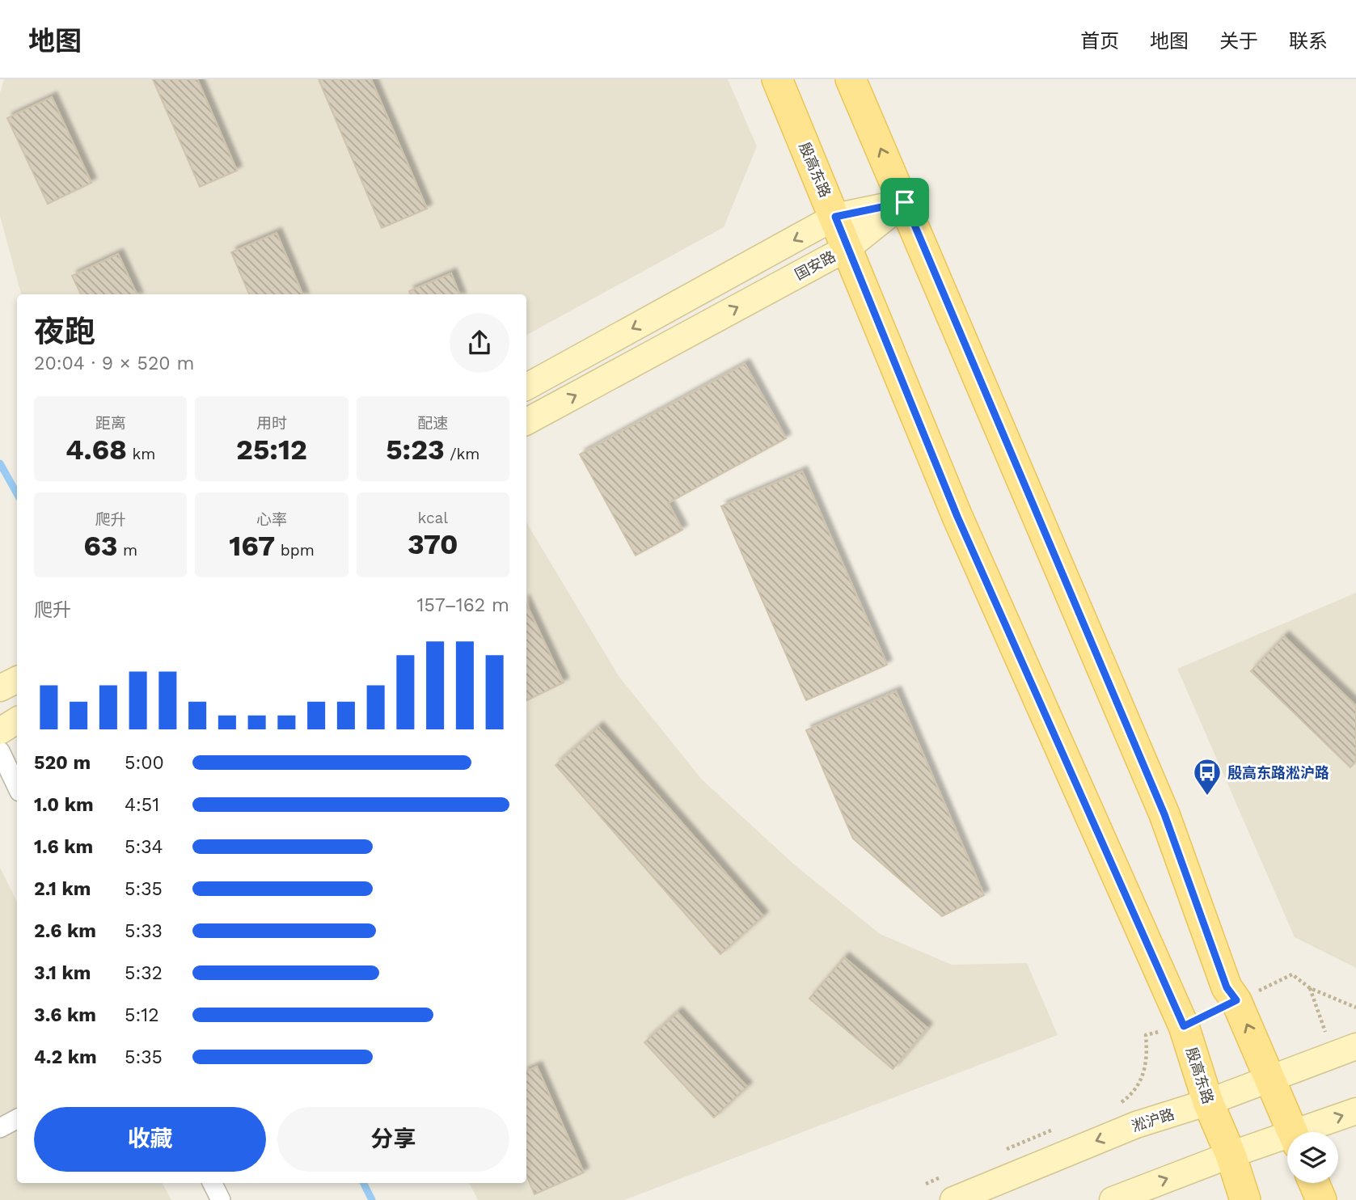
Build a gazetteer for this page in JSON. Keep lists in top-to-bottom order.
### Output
{
  "streets": {
    "main road": ["殷高东路"],
    "street": ["国安路", "淞沪路"]
  },
  "crossings": [
    ["殷高东路", "国安路"],
    ["殷高东路", "淞沪路"]
  ],
  "places": {
    "bus stop": ["殷高东路淞沪路"]
  },
  "page": {
    "header": "地图",
    "nav": [
      "首页",
      "地图",
      "关于",
      "联系"
    ],
    "heading": ["夜跑", "20:04 · 9 × 520 m"],
    "stats": [
      ["距离", "4.68 km"],
      ["用时", "25:12"],
      ["配速", "5:23 /km"],
      ["爬升", "63 m"],
      ["心率", "167 bpm"],
      ["kcal", "370"]
    ],
    "chart": ["爬升", "157–162 m"],
    "list": [
      {
        "name": "520 m",
        "note": "5:00"
      },
      {
        "name": "1.0 km",
        "note": "4:51"
      },
      {
        "name": "1.6 km",
        "note": "5:34"
      },
      {
        "name": "2.1 km",
        "note": "5:35"
      },
      {
        "name": "2.6 km",
        "note": "5:33"
      },
      {
        "name": "3.1 km",
        "note": "5:32"
      },
      {
        "name": "3.6 km",
        "note": "5:12"
      },
      {
        "name": "4.2 km",
        "note": "5:35"
      }
    ],
    "buttons": ["收藏", "分享"]
  }
}
